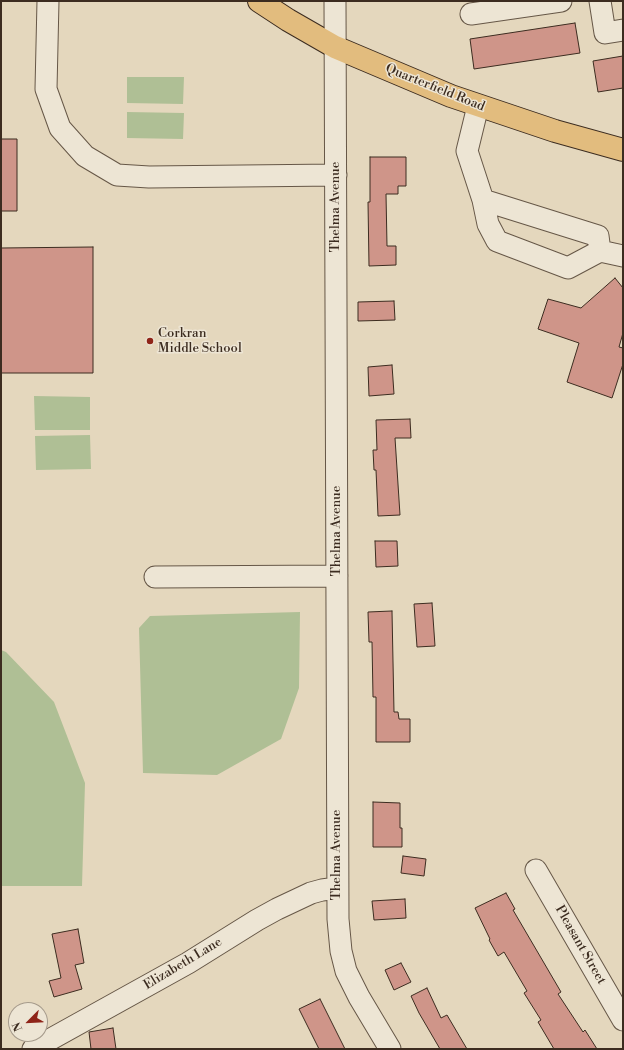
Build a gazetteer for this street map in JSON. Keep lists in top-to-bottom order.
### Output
{
  "streets": {
    "main road": ["Quarterfield Road"],
    "street": ["Thelma Avenue", "Pleasant Street", "Elizabeth Lane"]
  },
  "crossings": [
    ["Quarterfield Road", "Thelma Avenue"],
    ["Thelma Avenue", "Elizabeth Lane"]
  ],
  "places": ["Corkran Middle School"],
  "north": "bottom left"
}
